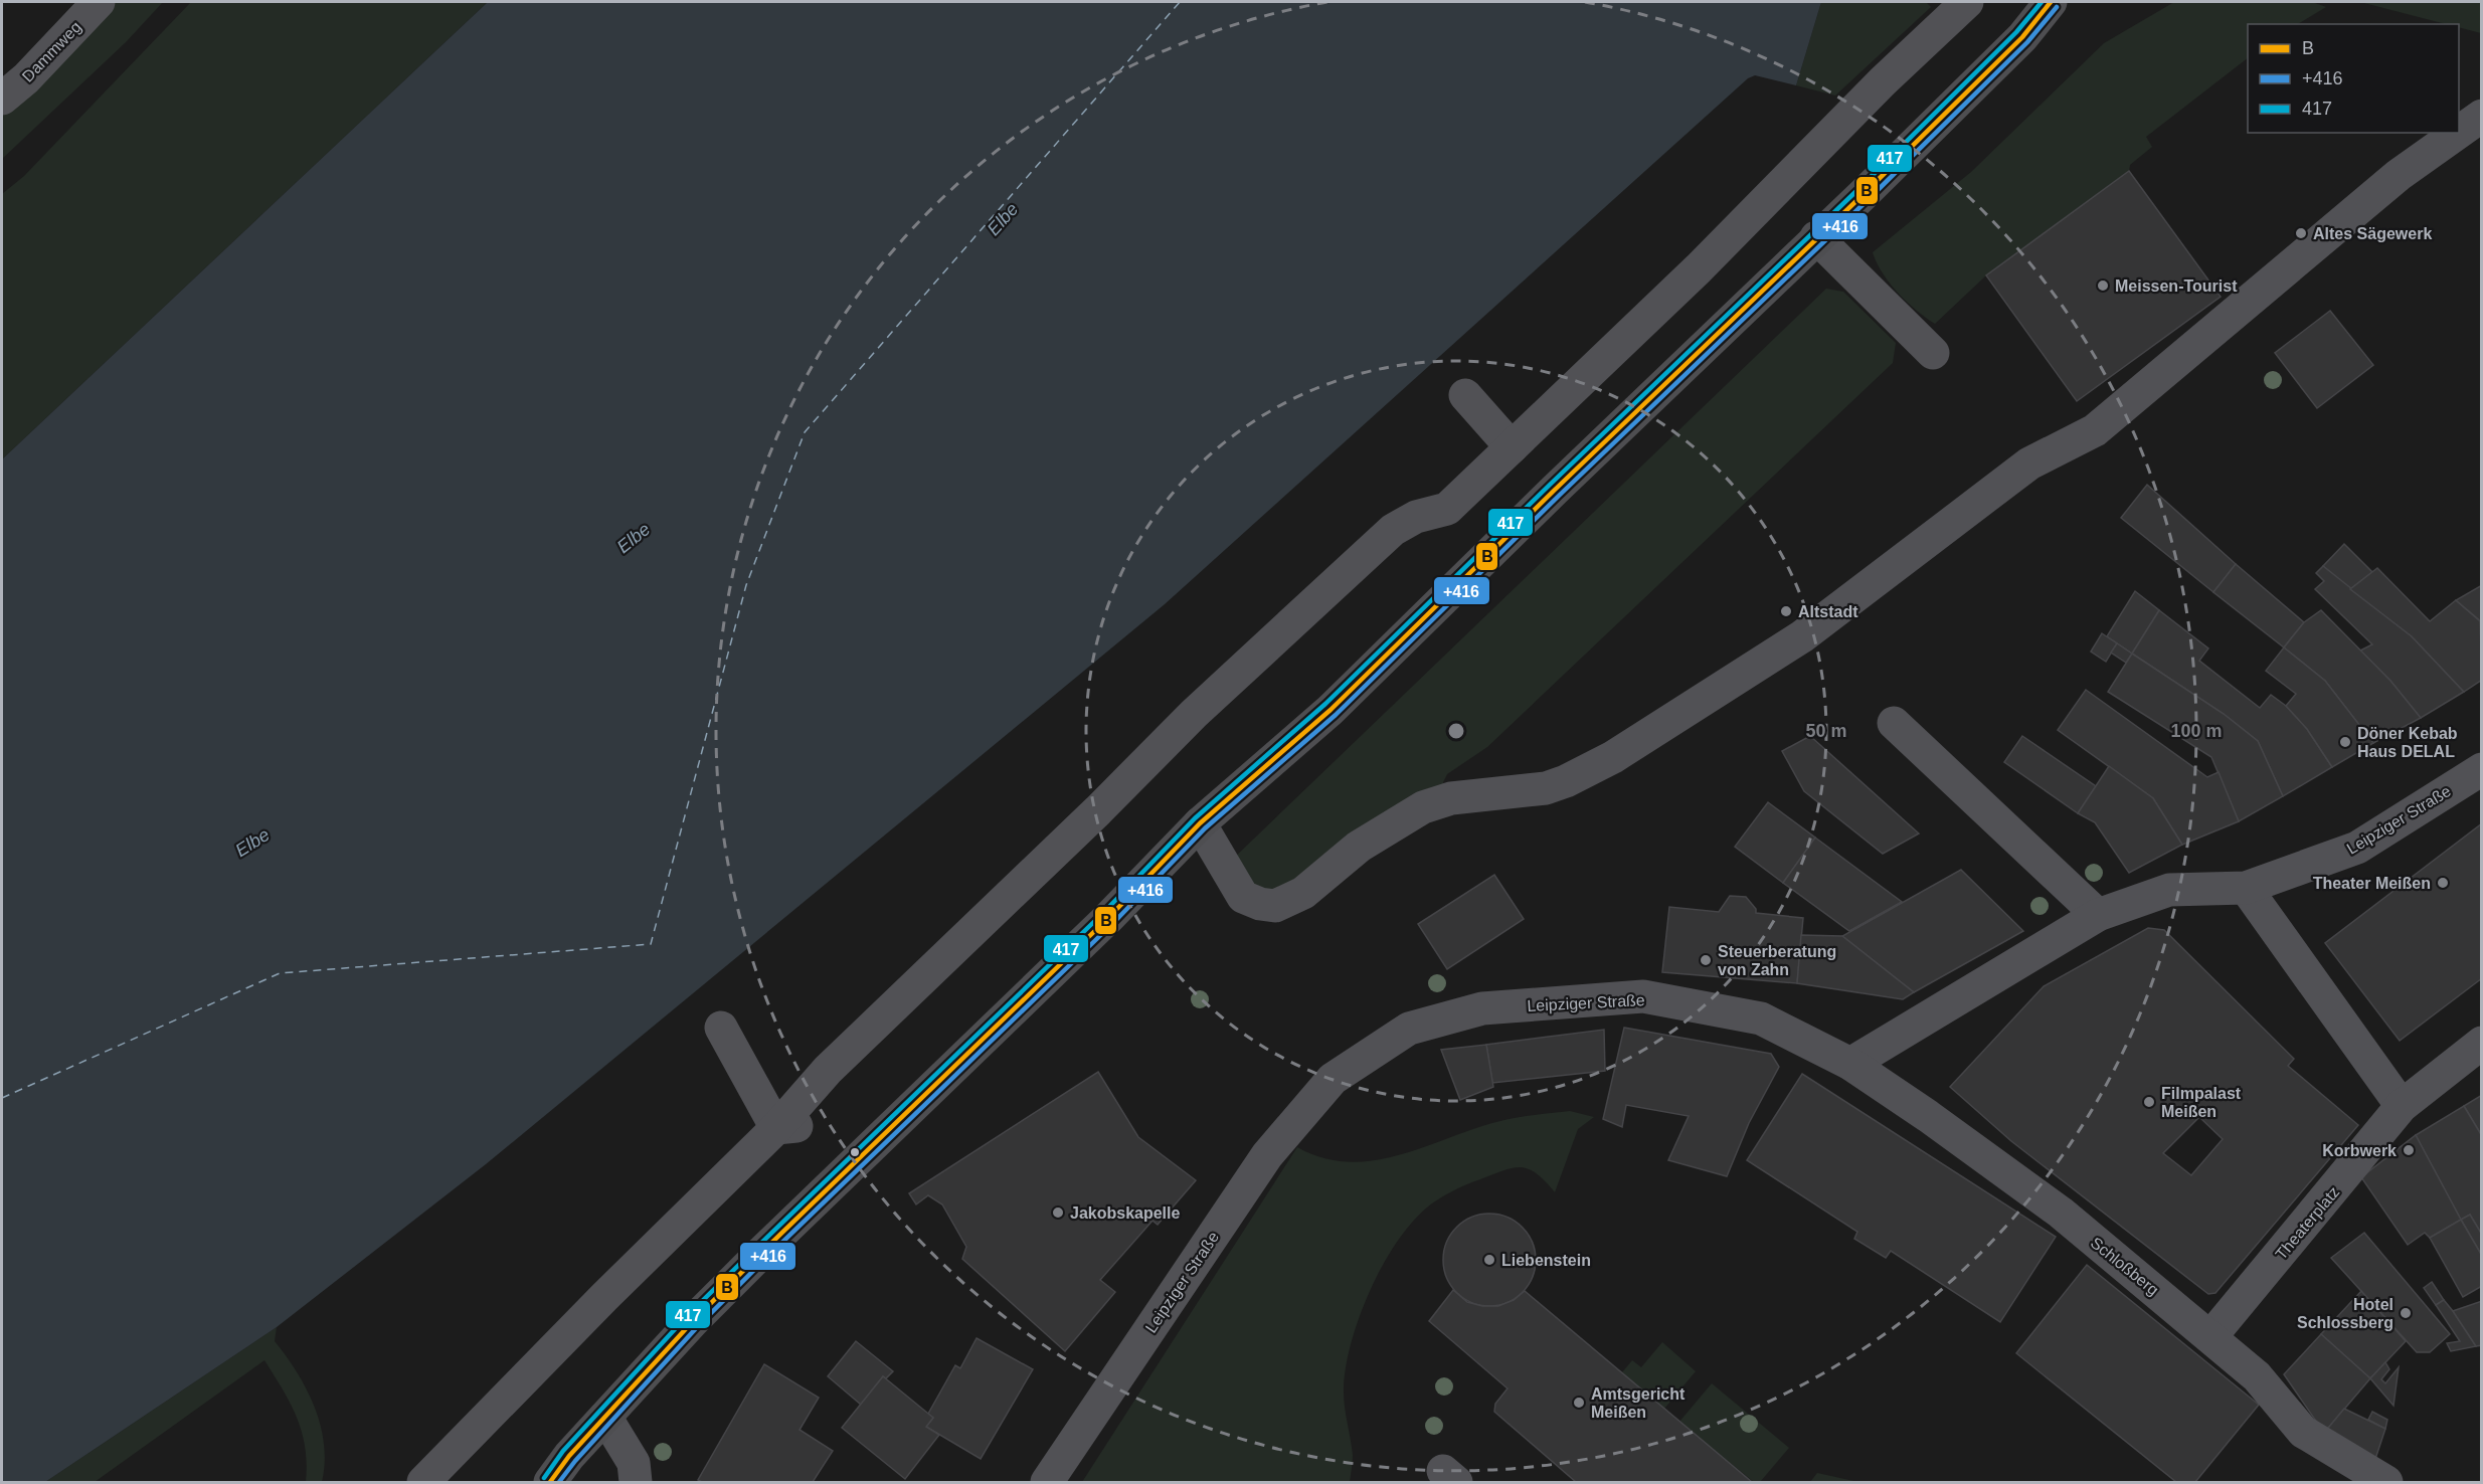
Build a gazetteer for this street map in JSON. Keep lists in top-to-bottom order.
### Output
{
  "streets": {
    "street": [
      "Dammweg",
      "Leipziger Straße",
      "Theaterplatz",
      "Schloßberg"
    ]
  },
  "crossings": [
    ["Leipziger Straße", "Schloßberg"],
    ["Theaterplatz", "Schloßberg"]
  ],
  "water": ["Elbe"],
  "places": [
    "Altes Sägewerk",
    "Meissen-Tourist",
    "Altstadt",
    "Döner Kebab Haus DELAL",
    "Theater Meißen",
    "Steuerberatung von Zahn",
    "Filmpalast Meißen",
    "Korbwerk",
    "Jakobskapelle",
    "Liebenstein",
    "Hotel Schlossberg",
    "Amtsgericht Meißen"
  ],
  "lines": ["transit line B", "transit line 417", "transit line +416"],
  "legend": ["B", "+416", "417"],
  "rings": ["50 m", "100 m"]
}
